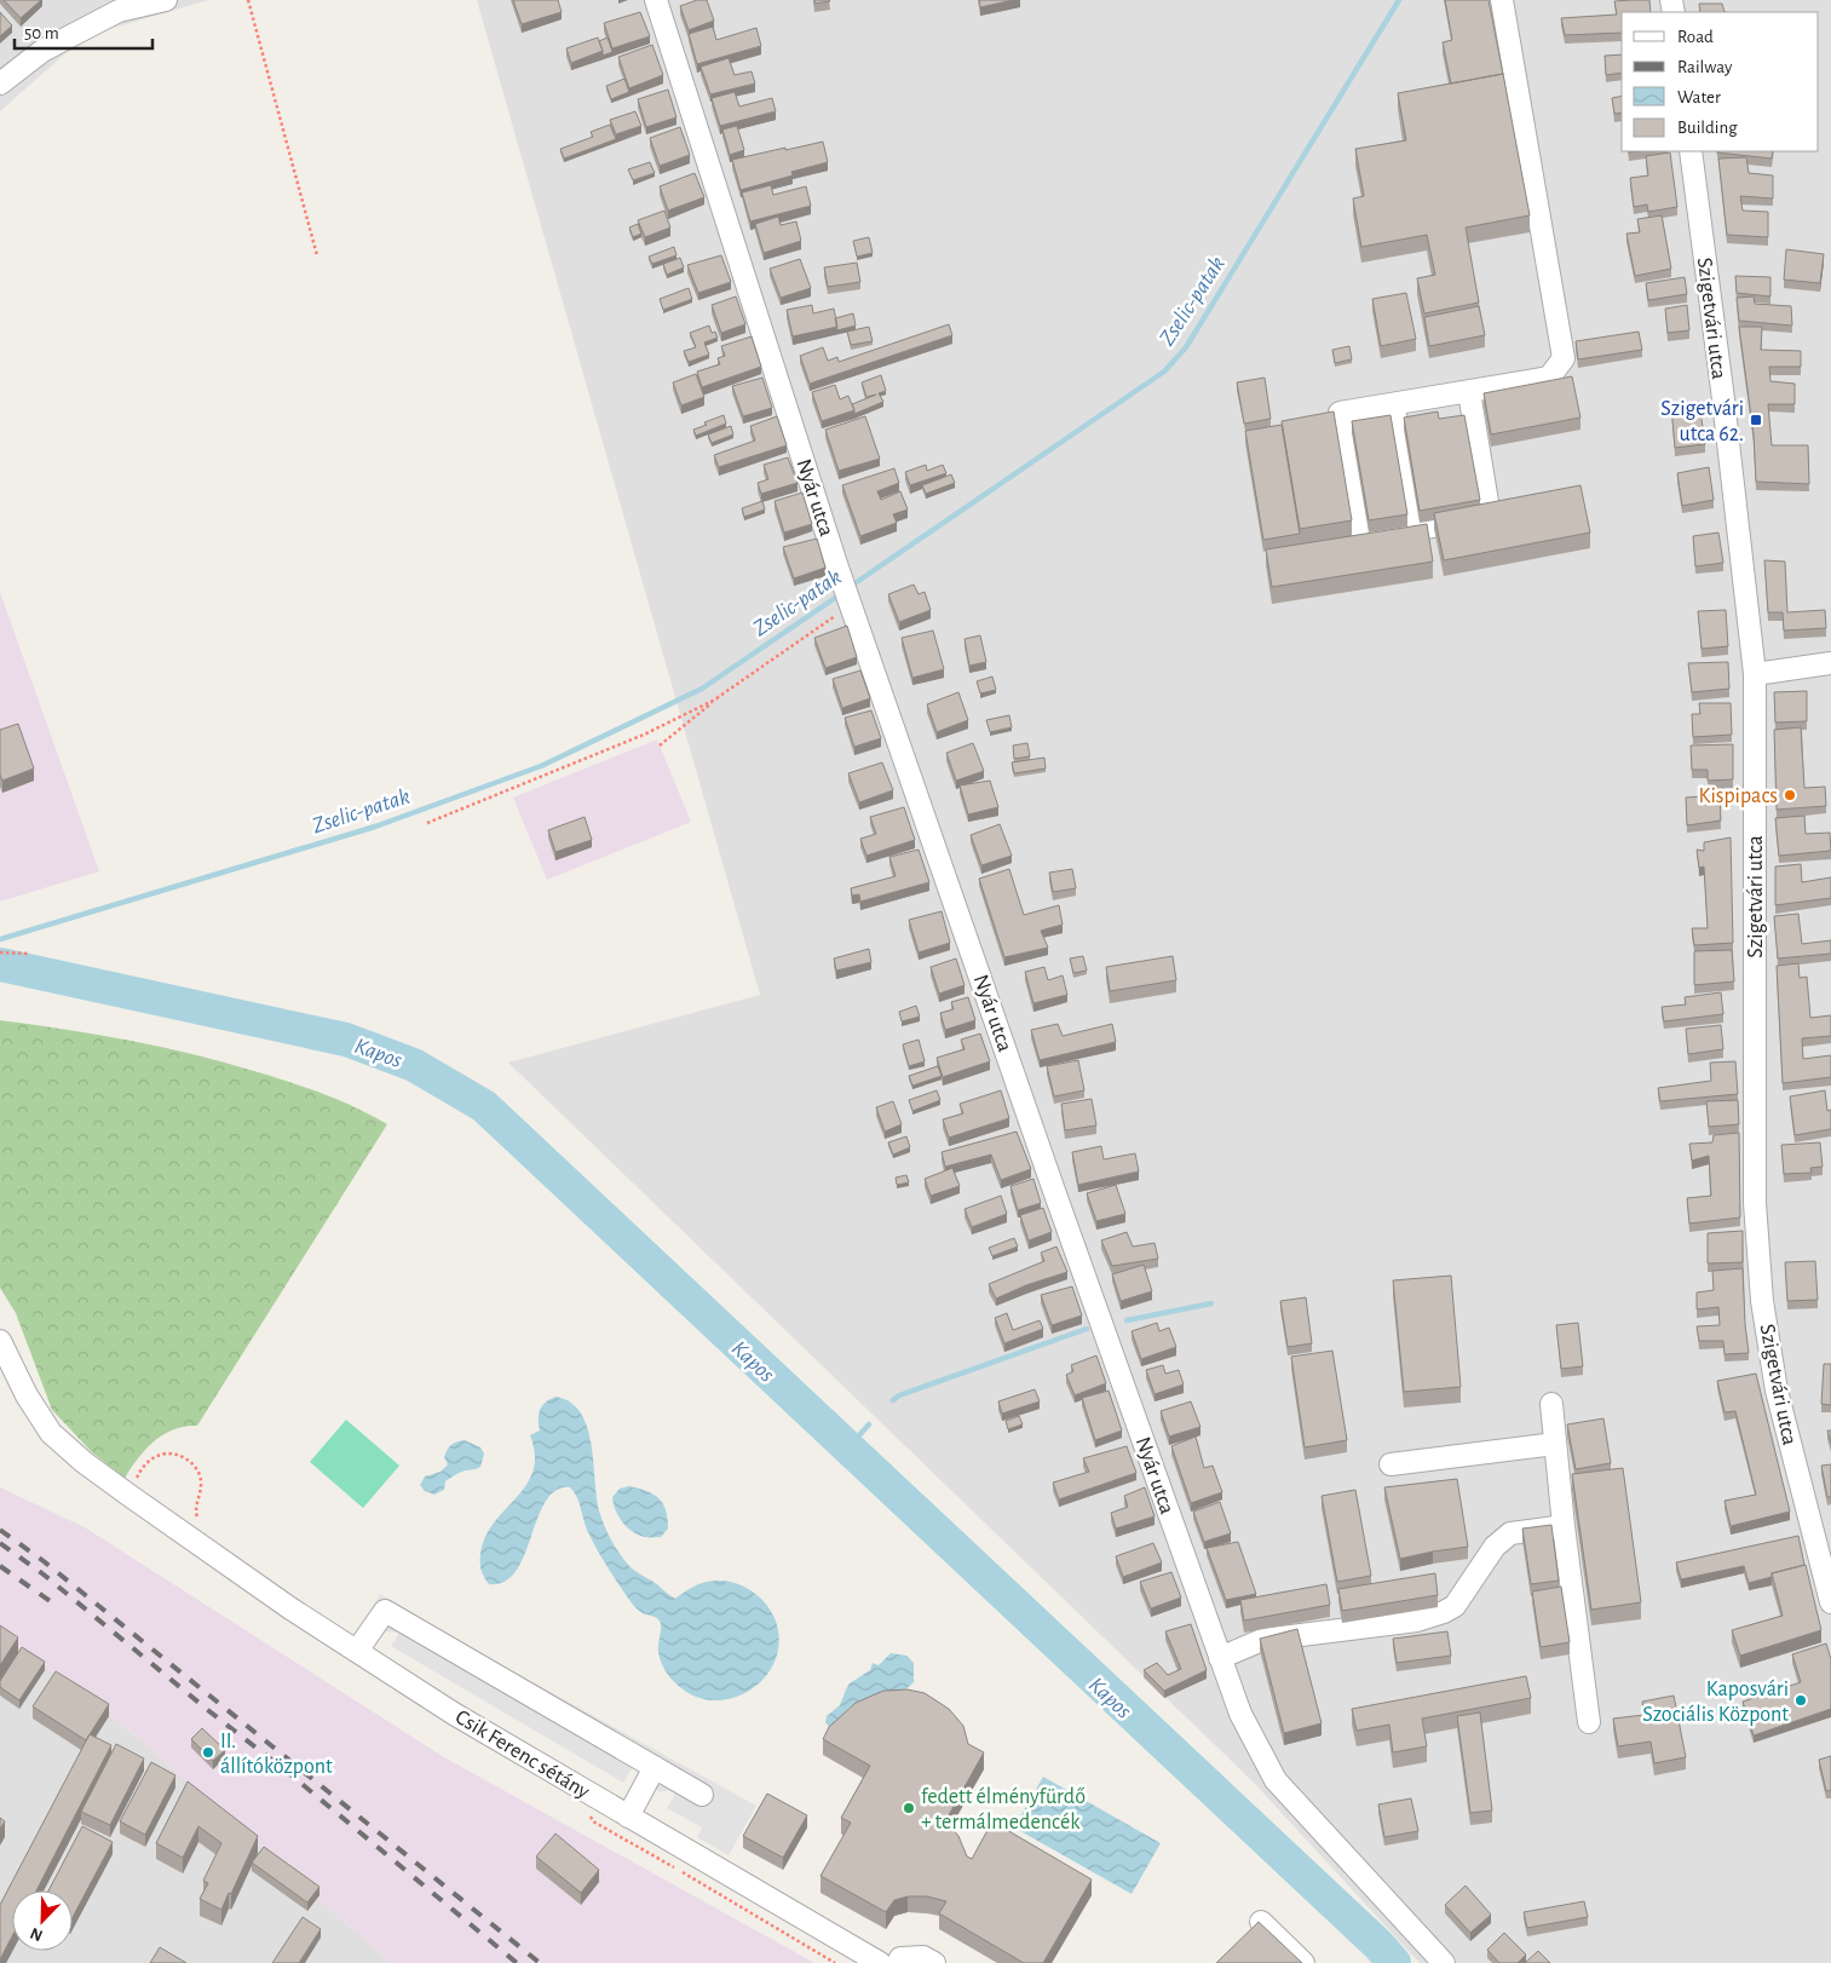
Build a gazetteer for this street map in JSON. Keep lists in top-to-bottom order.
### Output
{
  "streets": {
    "street": ["Szigetvári utca", "Nyár utca", "Csik Ferenc sétány"]
  },
  "water": ["Zselic-patak", "Kapos"],
  "places": {
    "transit": ["Szigetvári utca 62."],
    "other": [
      "Kispipacs",
      "Kaposvári Szociális Központ",
      "II. állítóközpont",
      "fedett élményfürdő + termálmedencék"
    ]
  },
  "legend": [
    "Road",
    "Railway",
    "Water",
    "Building"
  ],
  "scale_bar": "50 m",
  "north": "bottom left"
}
